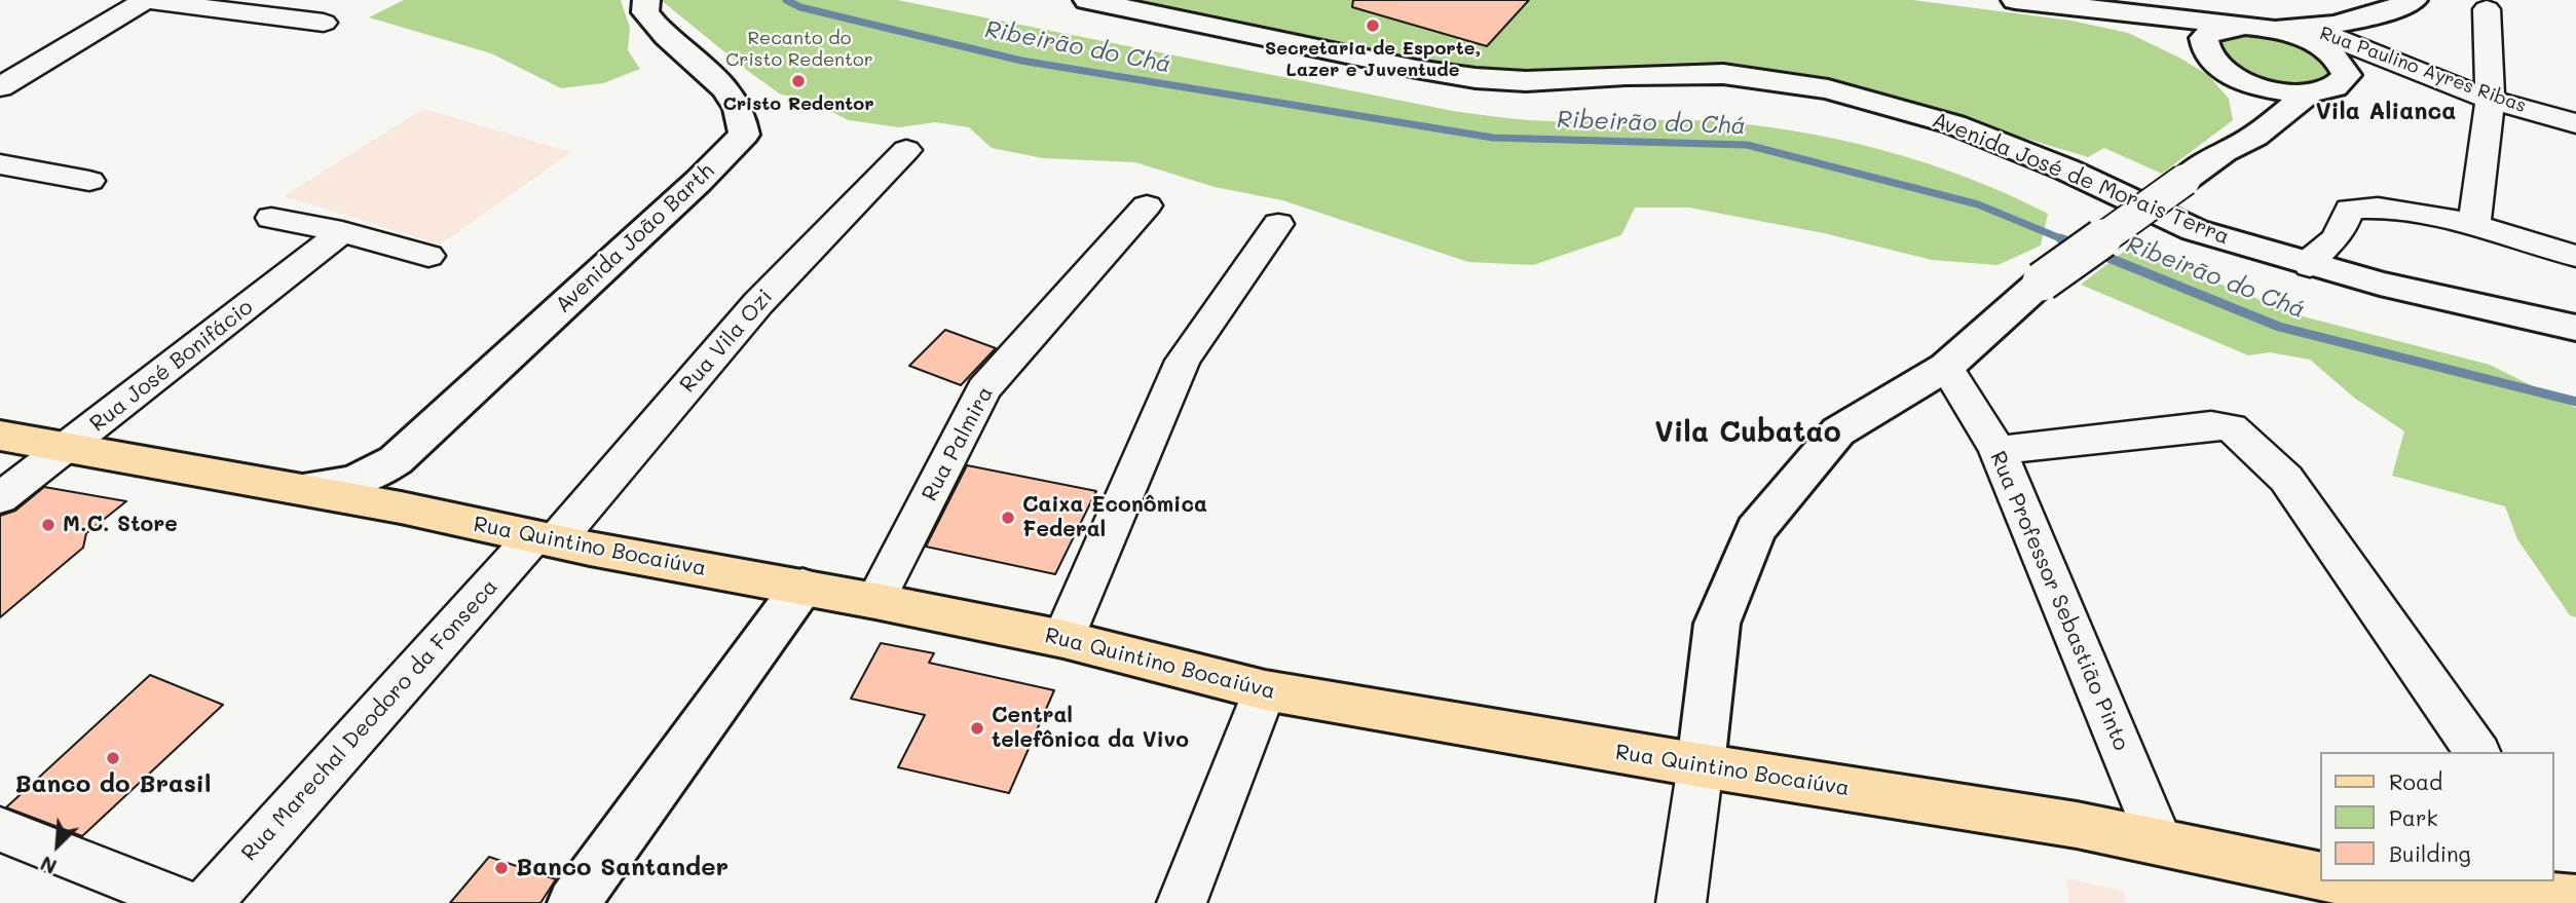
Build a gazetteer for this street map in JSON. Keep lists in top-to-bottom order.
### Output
{
  "streets": {
    "main road": ["Avenida José de Morais Terra", "Avenida João Barth", "Rua Quintino Bocaiúva"],
    "street": [
      "Rua Paulino Ayres Ribas",
      "Rua Vila Ozi",
      "Rua José Bonifácio",
      "Rua Palmira",
      "Rua Professor Sebastião Pinto",
      "Rua Marechal Deodoro da Fonseca"
    ]
  },
  "crossings": [
    ["Avenida João Barth", "Rua Quintino Bocaiúva"],
    ["Rua Vila Ozi", "Rua Quintino Bocaiúva"],
    ["Rua Vila Ozi", "Rua Marechal Deodoro da Fonseca"],
    ["Rua José Bonifácio", "Rua Quintino Bocaiúva"],
    ["Rua Palmira", "Rua Quintino Bocaiúva"],
    ["Rua Quintino Bocaiúva", "Rua Professor Sebastião Pinto"],
    ["Rua Quintino Bocaiúva", "Rua Marechal Deodoro da Fonseca"]
  ],
  "districts": ["Vila Alianca", "Vila Cubatao"],
  "water": ["Ribeirão do Chá"],
  "parks": ["Recanto do Cristo Redentor"],
  "places": [
    "Secretaria de Esporte, Lazer e Juventude",
    "Cristo Redentor",
    "Caixa Econômica Federal",
    "M.C. Store",
    "Central telefônica da Vivo",
    "Banco do Brasil",
    "Banco Santander"
  ],
  "legend": ["Road", "Park", "Building"],
  "north": "bottom left"
}
